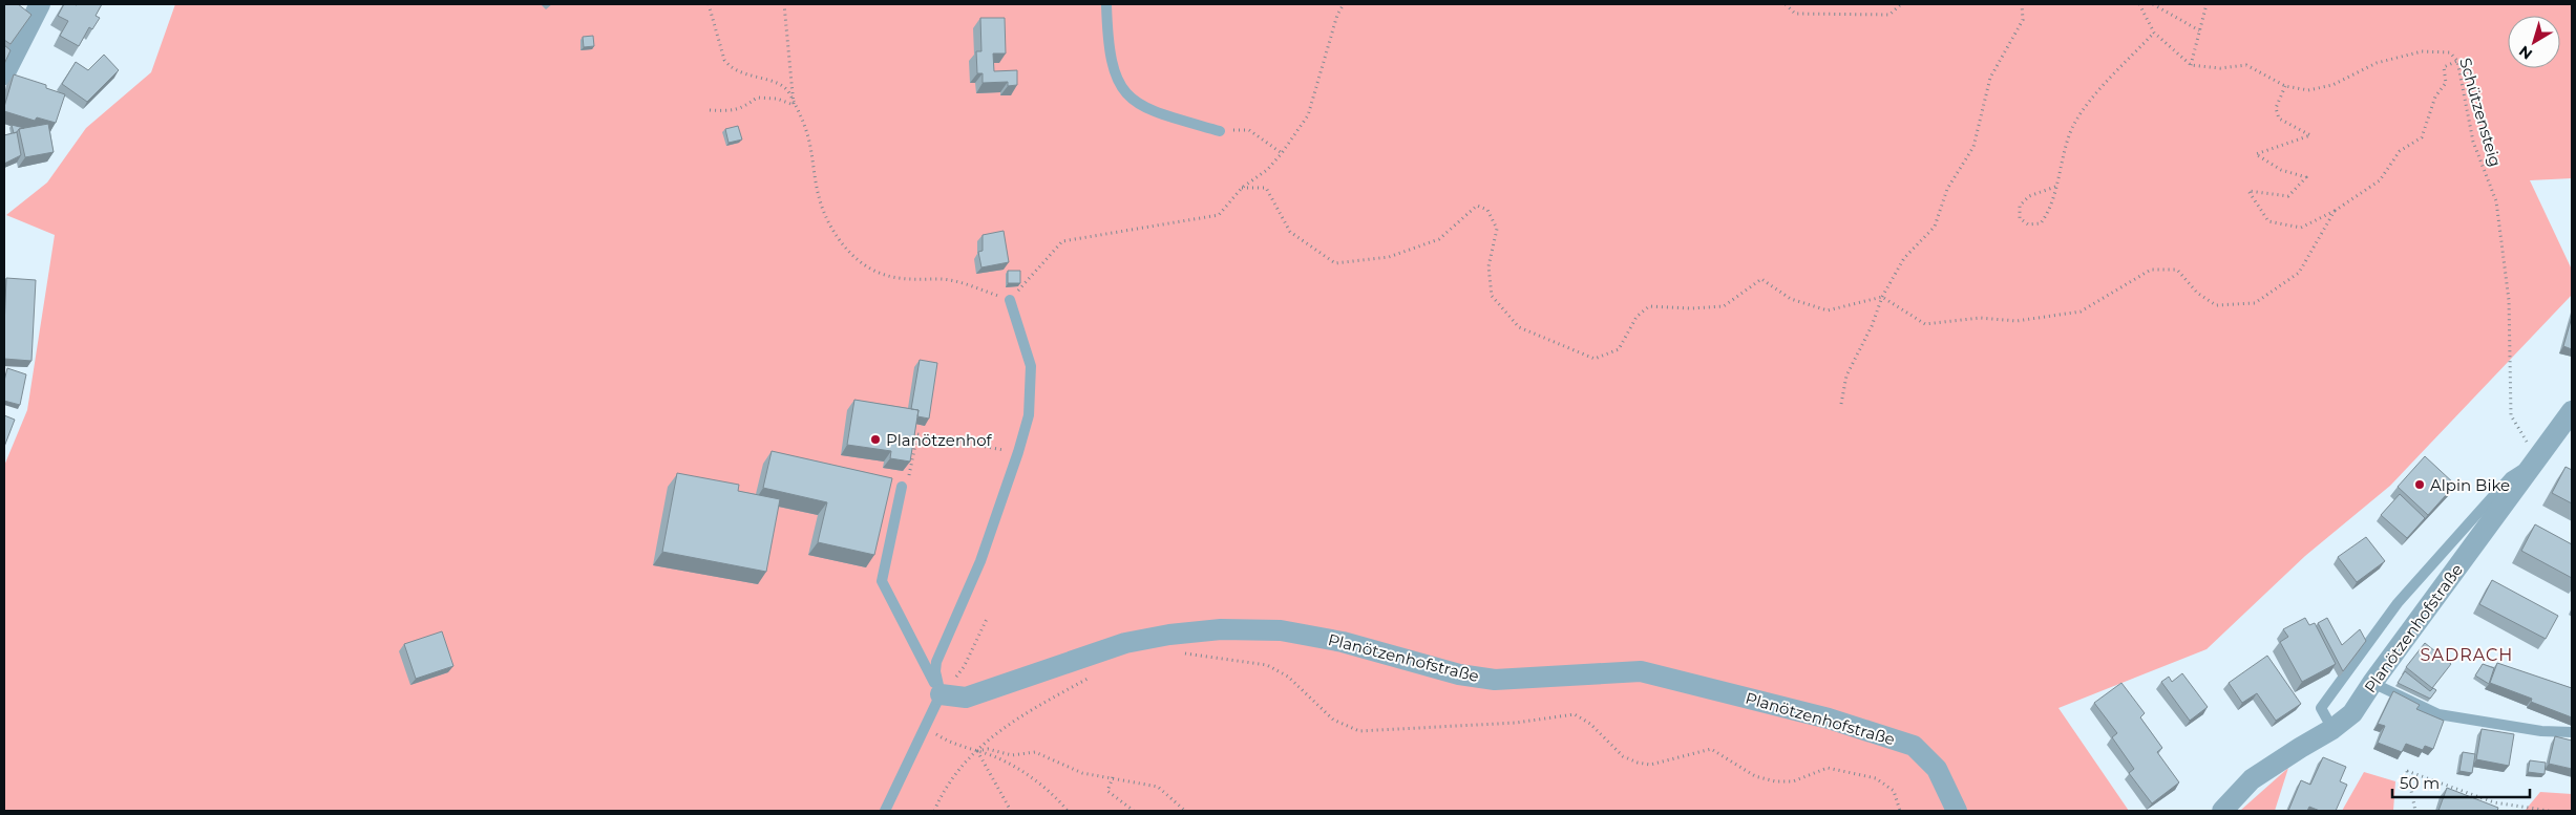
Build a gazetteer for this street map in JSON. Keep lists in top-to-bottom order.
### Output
{
  "streets": {
    "street": ["Planötzenhofstraße"],
    "path": ["Schützensteig"]
  },
  "crossings": [
    ["Schützensteig", "Planötzenhofstraße"]
  ],
  "districts": ["SADRACH"],
  "places": ["Planötzenhof", "Alpin Bike"],
  "scale_bar": "50 m",
  "north": "bottom left"
}
